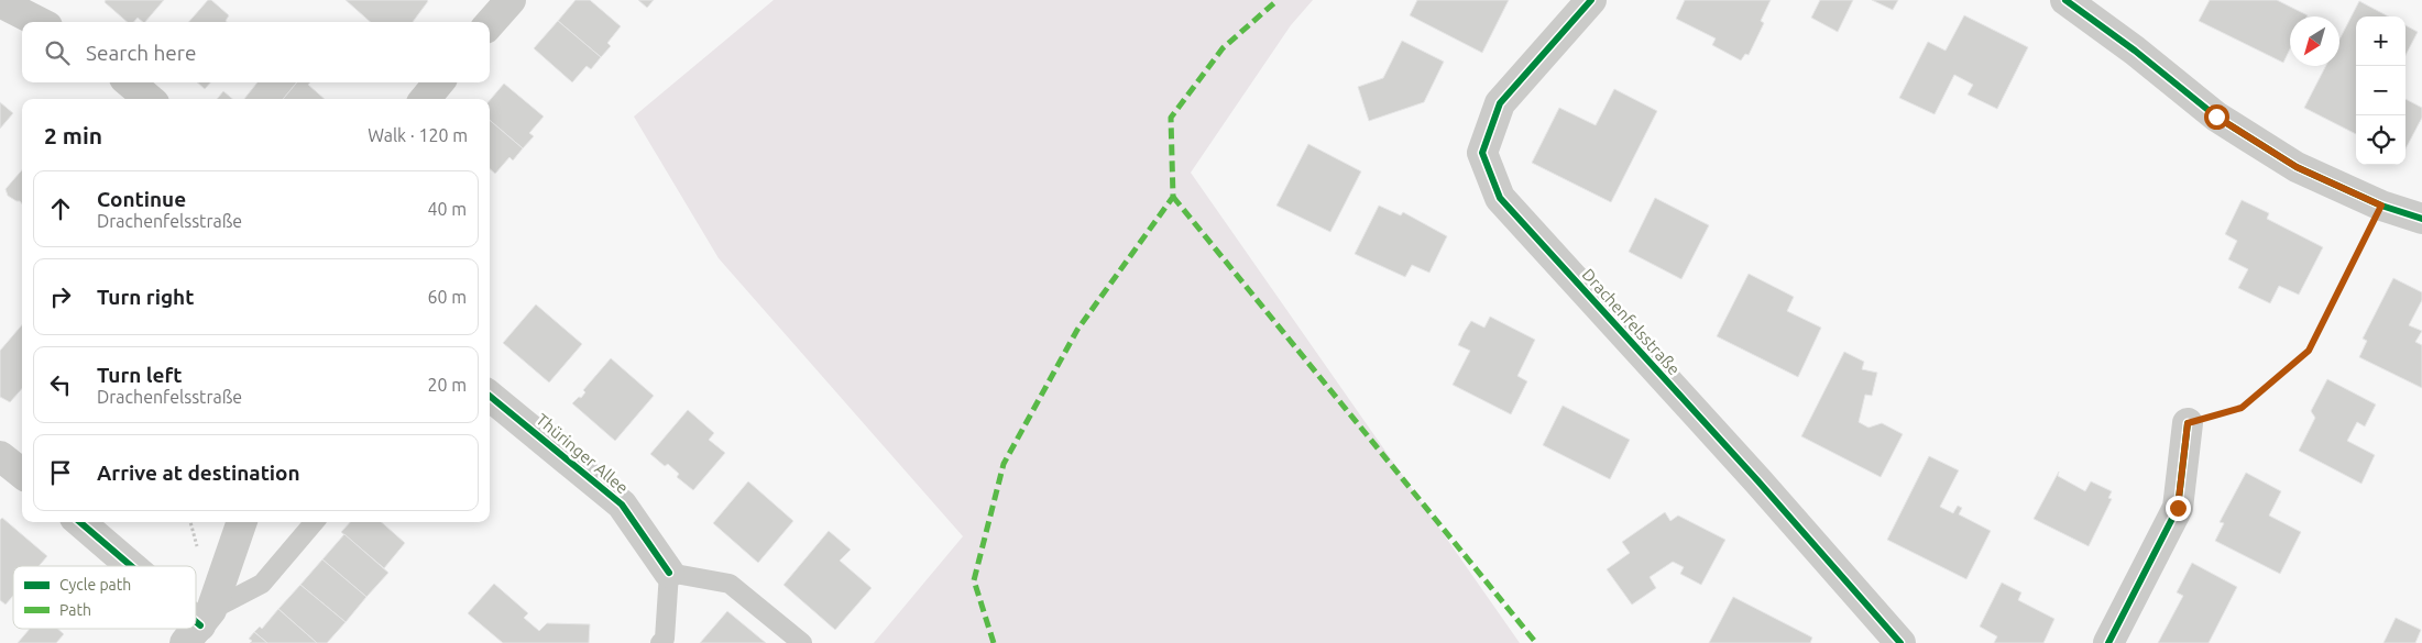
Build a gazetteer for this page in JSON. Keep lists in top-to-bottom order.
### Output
{
  "streets": {
    "street": ["Drachenfelsstraße", "Thüringer Allee"]
  },
  "legend": ["Cycle path", "Path"],
  "north": "bottom left",
  "page": {
    "map_buttons": ["+", "−"],
    "search": "Search here",
    "heading": ["2 min", "Walk · 120 m"],
    "list": [
      ["Continue", "Drachenfelsstraße", "40 m"],
      ["Turn right", "60 m"],
      ["Turn left", "Drachenfelsstraße", "20 m"],
      "Arrive at destination"
    ]
  }
}
